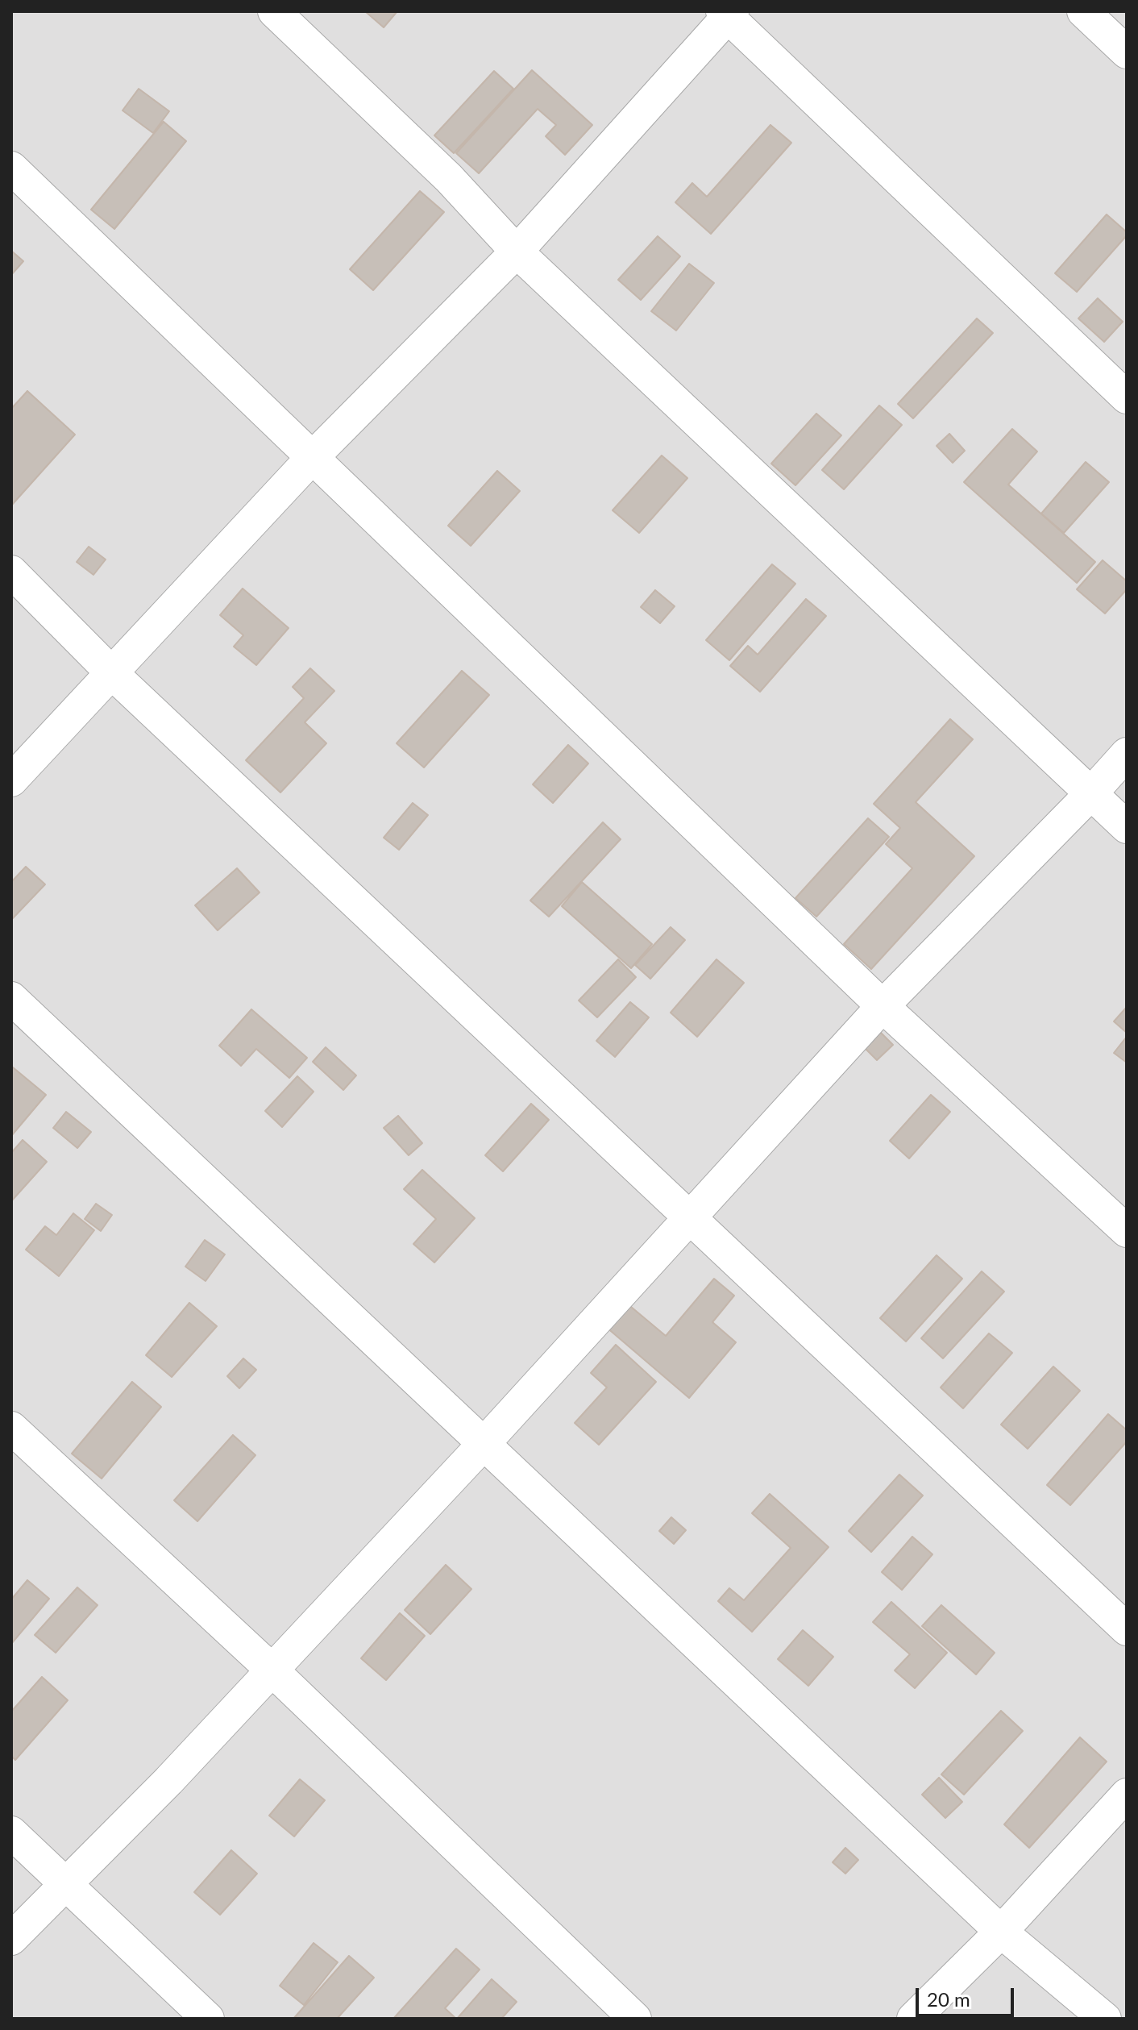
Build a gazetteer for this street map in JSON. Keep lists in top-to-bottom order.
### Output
{
  "scale_bar": "20 m"
}
